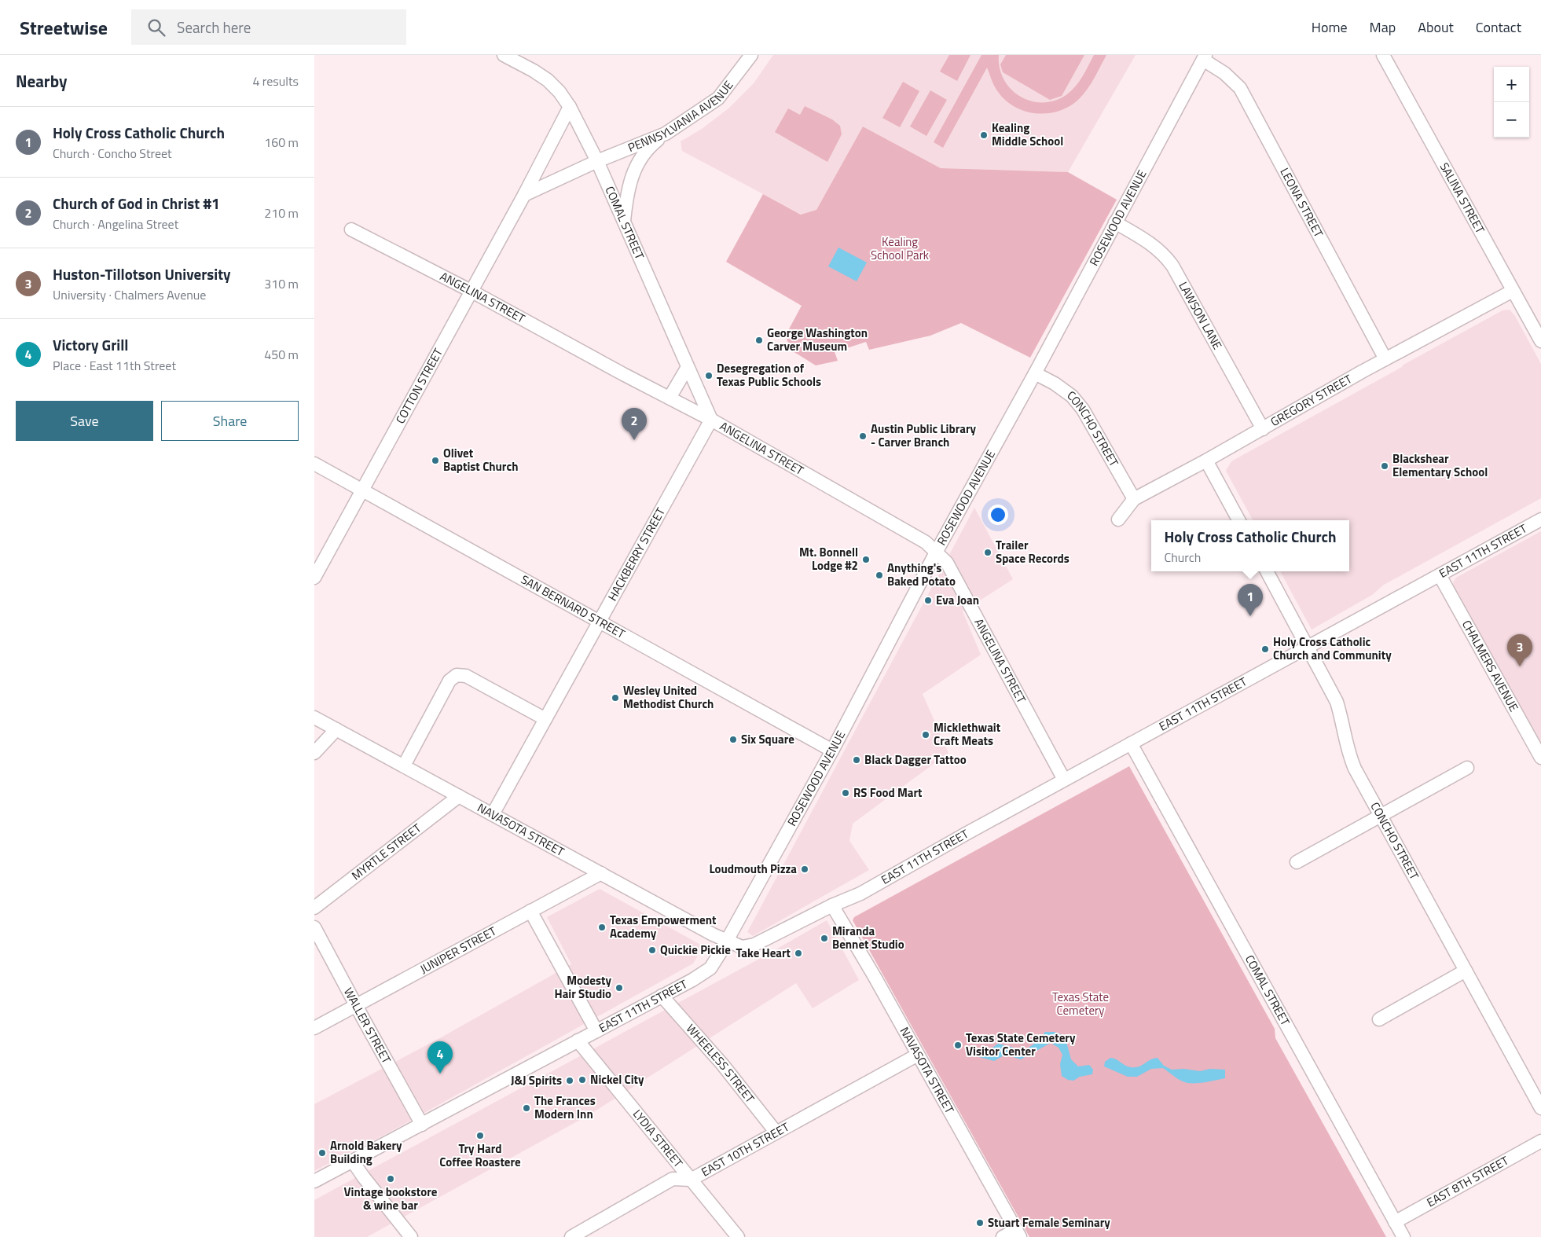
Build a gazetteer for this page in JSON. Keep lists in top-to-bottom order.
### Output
{
  "streets": {
    "street": [
      "PENNSYLVANIA AVENUE",
      "SALINA STREET",
      "LEONA STREET",
      "ROSEWOOD AVENUE",
      "COMAL STREET",
      "ANGELINA STREET",
      "LAWSON LANE",
      "COTTON STREET",
      "GREGORY STREET",
      "CONCHO STREET",
      "EAST 11TH STREET",
      "HACKBERRY STREET",
      "SAN BERNARD STREET",
      "CHALMERS AVENUE",
      "NAVASOTA STREET",
      "MYRTLE STREET",
      "JUNIPER STREET",
      "WALLER STREET",
      "WHEELESS STREET",
      "LYDIA STREET",
      "EAST 10TH STREET",
      "EAST 8TH STREET"
    ]
  },
  "crossings": [
    ["PENNSYLVANIA AVENUE", "COMAL STREET"],
    ["SALINA STREET", "GREGORY STREET"],
    ["LEONA STREET", "ROSEWOOD AVENUE"],
    ["LEONA STREET", "GREGORY STREET"],
    ["ROSEWOOD AVENUE", "ANGELINA STREET"],
    ["ROSEWOOD AVENUE", "LAWSON LANE"],
    ["ROSEWOOD AVENUE", "CONCHO STREET"],
    ["ROSEWOOD AVENUE", "EAST 11TH STREET"],
    ["ROSEWOOD AVENUE", "SAN BERNARD STREET"],
    ["ROSEWOOD AVENUE", "NAVASOTA STREET"],
    ["COMAL STREET", "ANGELINA STREET"],
    ["COMAL STREET", "COTTON STREET"],
    ["COMAL STREET", "EAST 11TH STREET"],
    ["COMAL STREET", "HACKBERRY STREET"],
    ["COMAL STREET", "EAST 8TH STREET"],
    ["ANGELINA STREET", "COTTON STREET"],
    ["ANGELINA STREET", "EAST 11TH STREET"],
    ["ANGELINA STREET", "HACKBERRY STREET"],
    ["LAWSON LANE", "GREGORY STREET"],
    ["COTTON STREET", "SAN BERNARD STREET"],
    ["GREGORY STREET", "CONCHO STREET"],
    ["CONCHO STREET", "EAST 11TH STREET"],
    ["EAST 11TH STREET", "CHALMERS AVENUE"],
    ["EAST 11TH STREET", "NAVASOTA STREET"],
    ["EAST 11TH STREET", "WALLER STREET"],
    ["EAST 11TH STREET", "WHEELESS STREET"],
    ["EAST 11TH STREET", "LYDIA STREET"],
    ["HACKBERRY STREET", "SAN BERNARD STREET"],
    ["HACKBERRY STREET", "NAVASOTA STREET"],
    ["NAVASOTA STREET", "MYRTLE STREET"],
    ["NAVASOTA STREET", "JUNIPER STREET"],
    ["NAVASOTA STREET", "EAST 10TH STREET"],
    ["JUNIPER STREET", "WALLER STREET"],
    ["WHEELESS STREET", "EAST 10TH STREET"],
    ["LYDIA STREET", "EAST 10TH STREET"]
  ],
  "parks": ["Kealing School Park", "Texas State Cemetery"],
  "places": [
    "Kealing Middle School",
    "George Washington Carver Museum",
    "Desegregation of Texas Public Schools",
    "Austin Public Library - Carver Branch",
    "Olivet Baptist Church",
    "Blackshear Elementary School",
    "Trailer Space Records",
    "Mt. Bonnell Lodge #2",
    "Anything's Baked Potato",
    "Eva Joan",
    "Holy Cross Catholic Church and Community",
    "Wesley United Methodist Church",
    "Micklethwait Craft Meats",
    "Six Square",
    "Black Dagger Tattoo",
    "RS Food Mart",
    "Loudmouth Pizza",
    "Texas Empowerment Academy",
    "Miranda Bennet Studio",
    "Quickie Pickie",
    "Take Heart",
    "Modesty Hair Studio",
    "Texas State Cemetery Visitor Center",
    "Nickel City",
    "J&J Spirits",
    "The Frances Modern Inn",
    "Try Hard Coffee Roastere",
    "Arnold Bakery Building",
    "Vintage bookstore & wine bar",
    "Stuart Female Seminary"
  ],
  "page": {
    "header": "Streetwise",
    "search": "Search here",
    "nav": [
      "Home",
      "Map",
      "About",
      "Contact"
    ],
    "heading": ["Nearby", "4 results"],
    "map_buttons": ["+", "−"],
    "list": [
      {
        "mark": "1",
        "name": "Holy Cross Catholic Church",
        "note": "Church · Concho Street",
        "value": "160 m"
      },
      {
        "mark": "2",
        "name": "Church of God in Christ #1",
        "note": "Church · Angelina Street",
        "value": "210 m"
      },
      {
        "mark": "3",
        "name": "Huston-Tillotson University",
        "note": "University · Chalmers Avenue",
        "value": "310 m"
      },
      {
        "mark": "4",
        "name": "Victory Grill",
        "note": "Place · East 11th Street",
        "value": "450 m"
      }
    ],
    "buttons": ["Save", "Share"],
    "pins": [
      "2",
      "1",
      "3",
      "4"
    ],
    "popup": ["Holy Cross Catholic Church", "Church"]
  }
}
